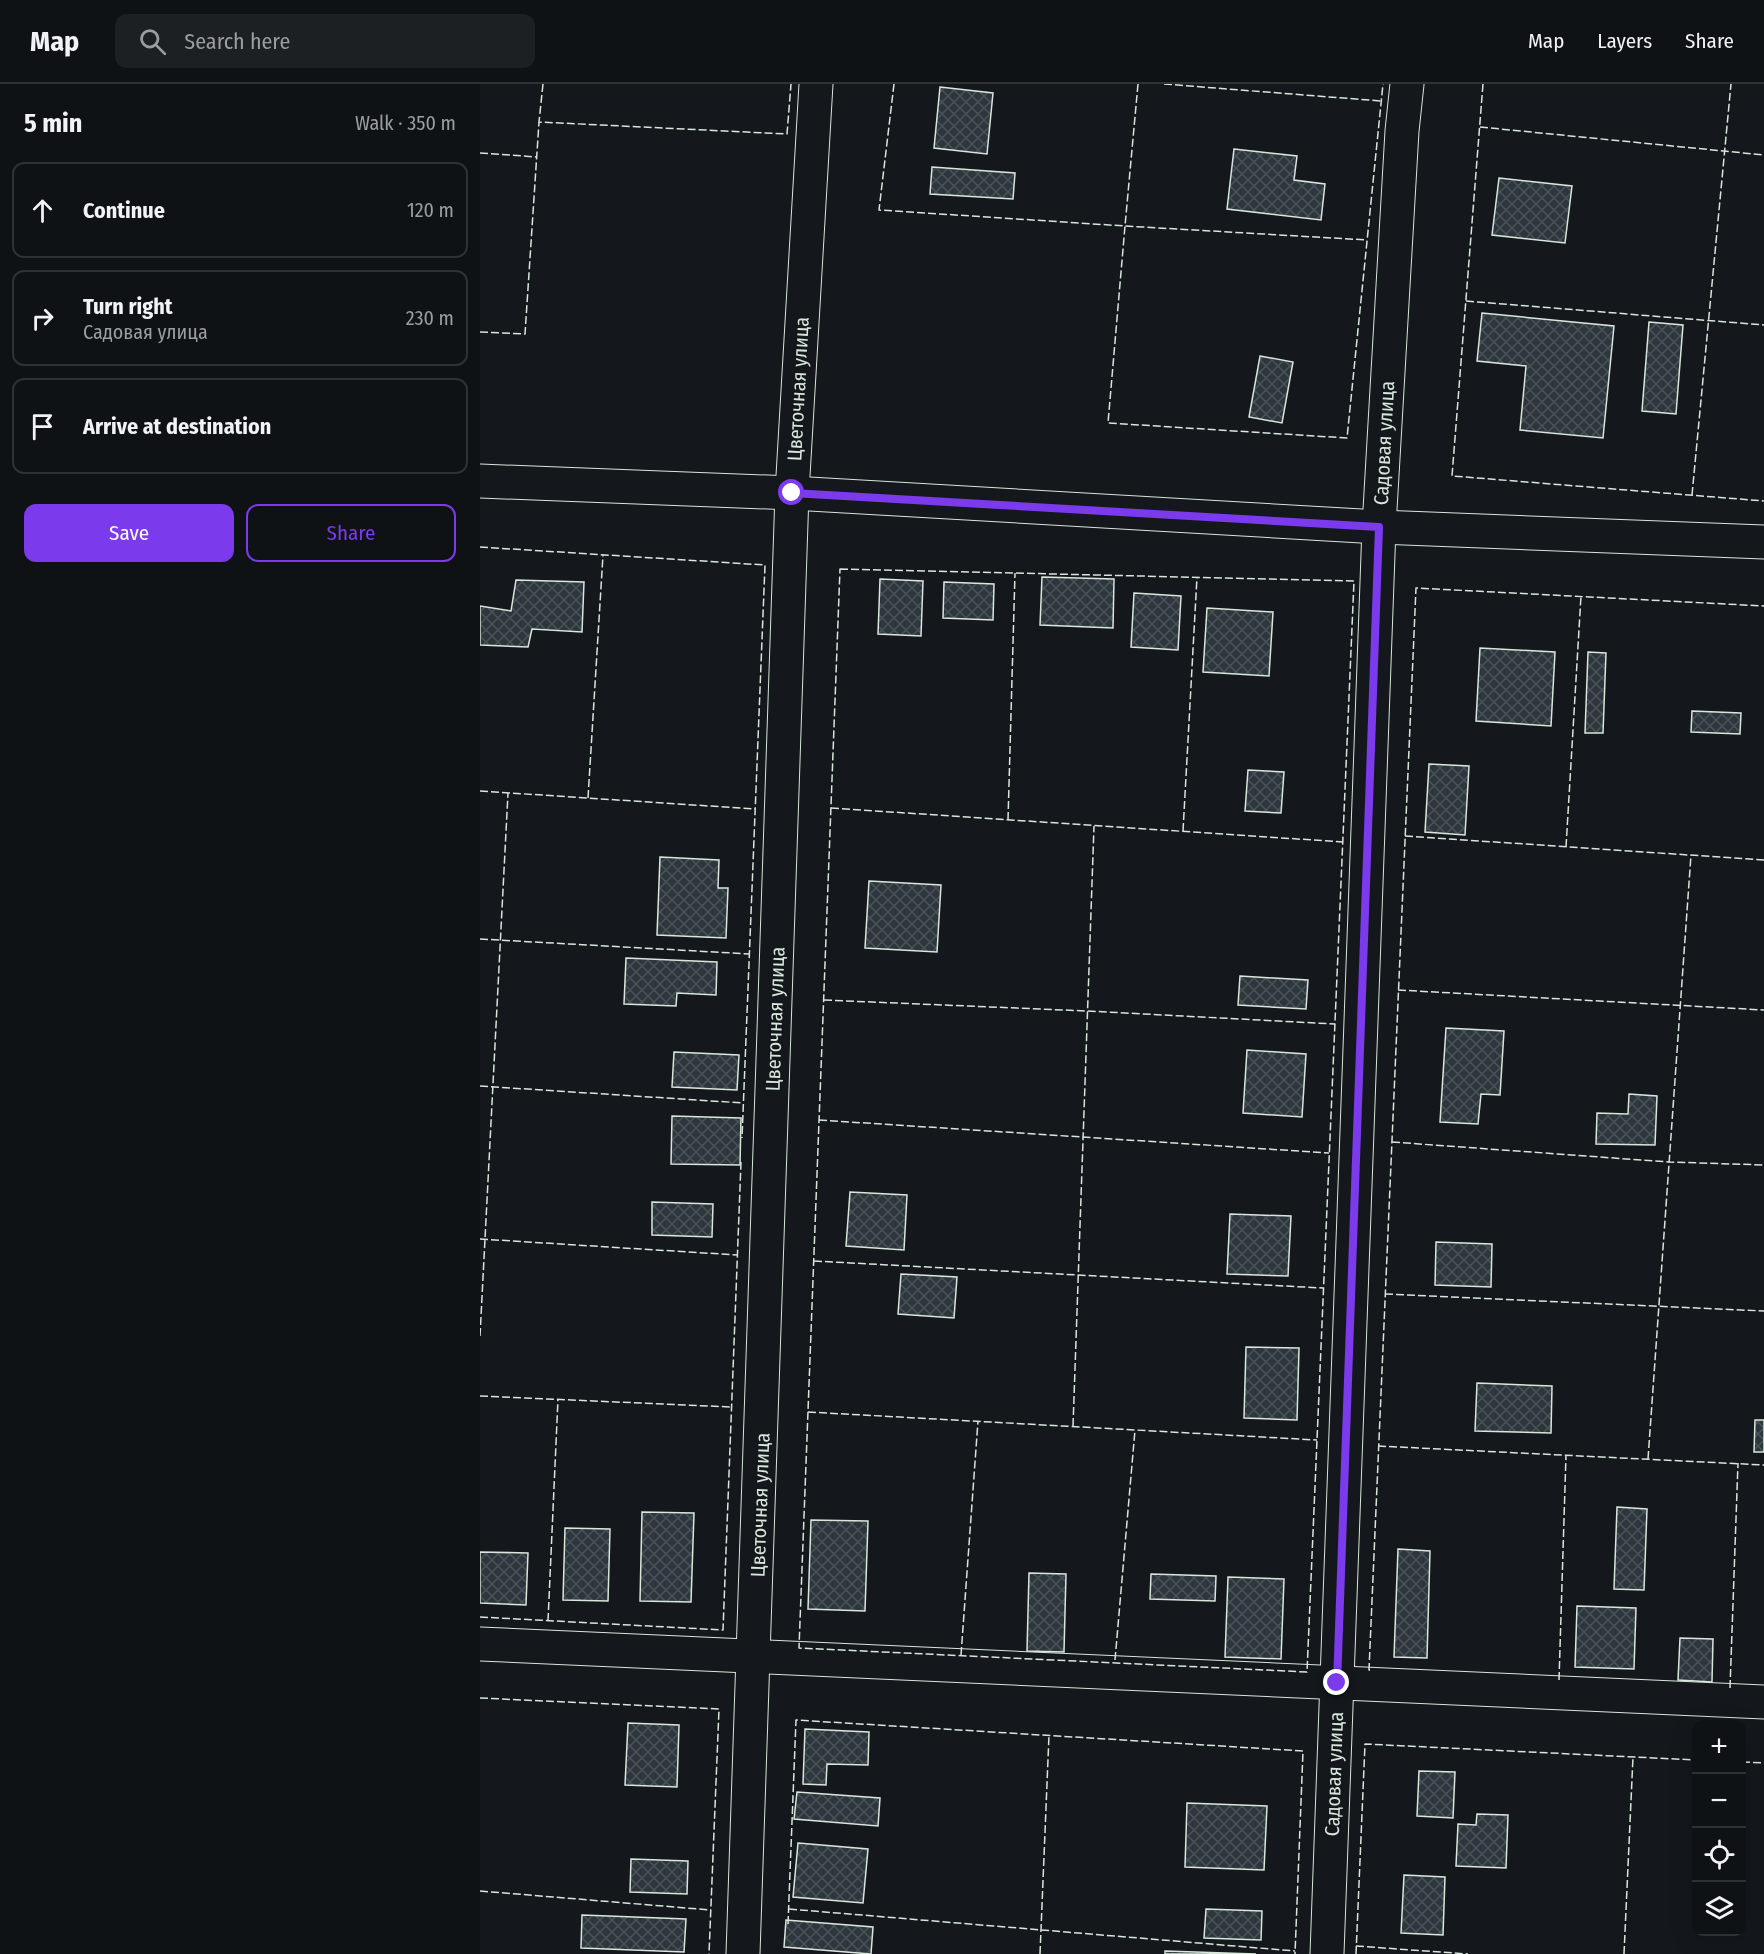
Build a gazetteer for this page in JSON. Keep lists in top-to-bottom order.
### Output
{
  "streets": {
    "street": ["Цветочная улица", "Садовая улица"]
  },
  "page": {
    "header": "Map",
    "search": "Search here",
    "nav": ["Map", "Layers", "Share"],
    "heading": ["5 min", "Walk · 350 m"],
    "list": [
      ["Continue", "120 m"],
      ["Turn right", "Садовая улица", "230 m"],
      "Arrive at destination"
    ],
    "buttons": ["Save", "Share"],
    "map_buttons": ["+", "−"]
  }
}
